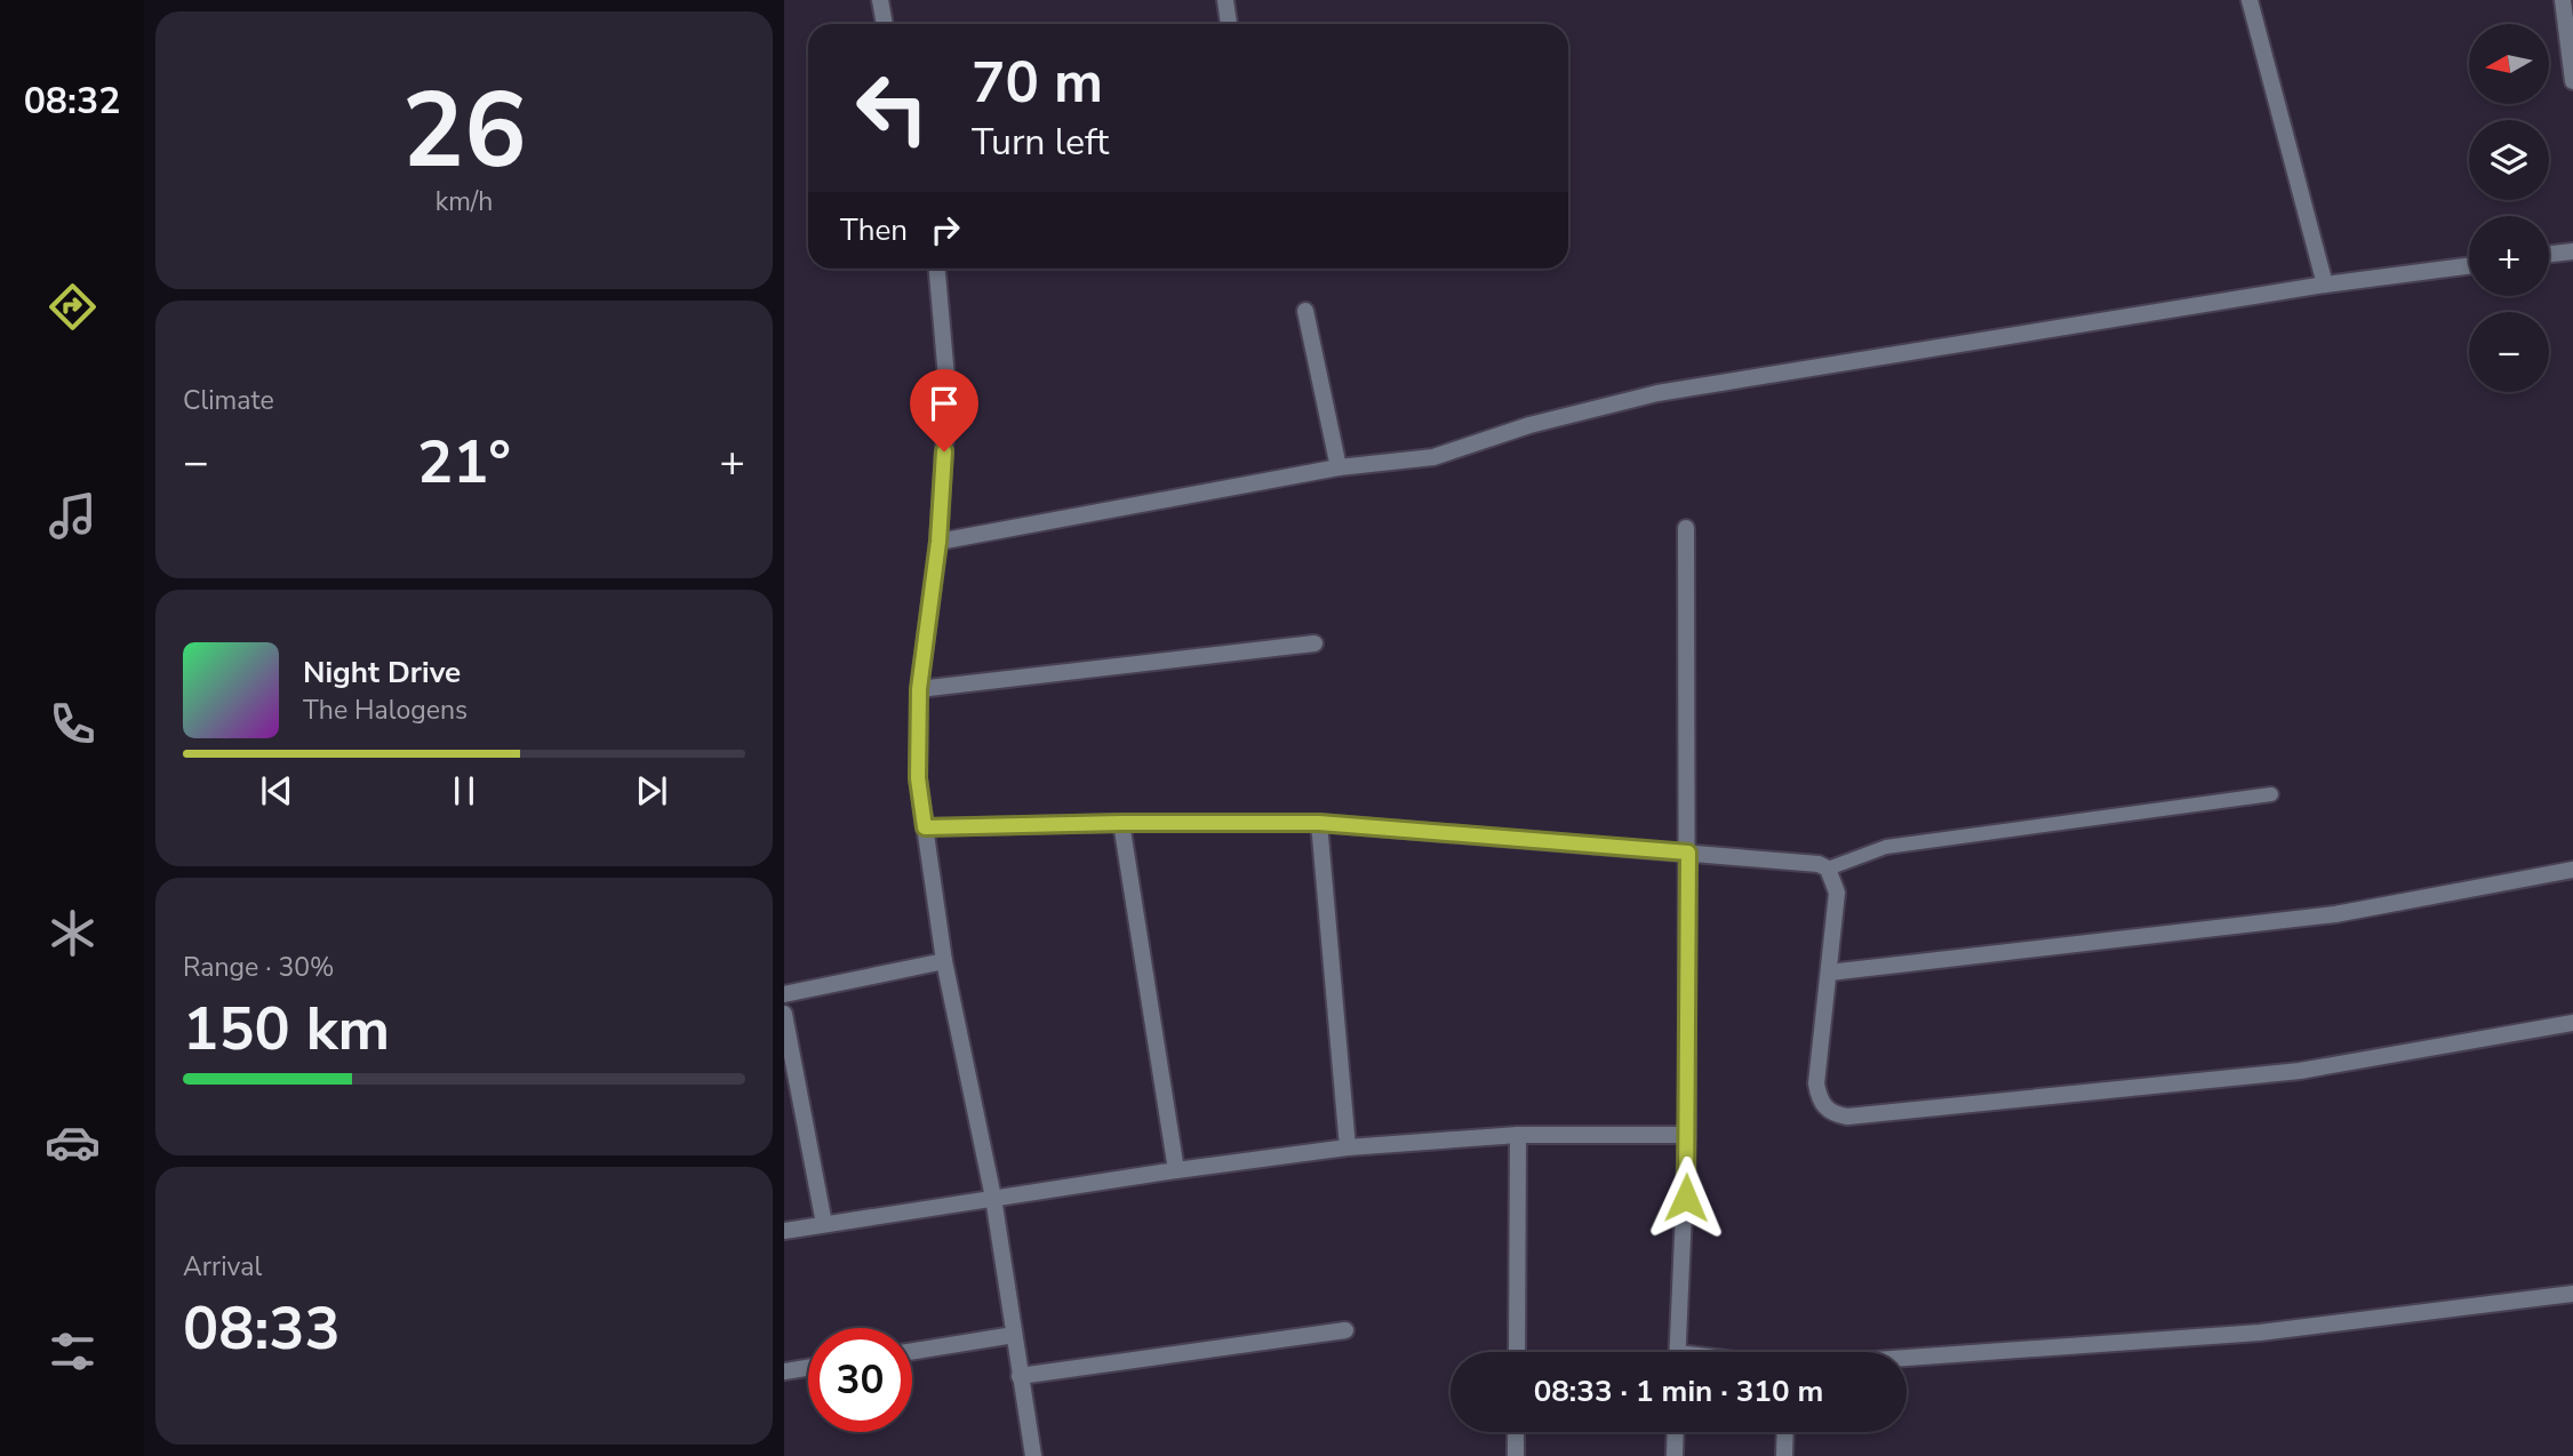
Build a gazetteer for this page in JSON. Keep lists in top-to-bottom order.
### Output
{
  "north": "left",
  "page": {
    "tabs": "08:32",
    "tile": [
      ["26", "km/h"],
      "Climate",
      ["Range · 30%", "150 km"],
      ["Arrival", "08:33"]
    ],
    "map_buttons": ["+", "−"],
    "turn": ["70 m", "Turn left"],
    "then": "Then",
    "heat": ["−", "21°", "+"],
    "song": ["Night Drive", "The Halogens"],
    "limit": "30",
    "trip": "08:33 · 1 min · 310 m"
  }
}
